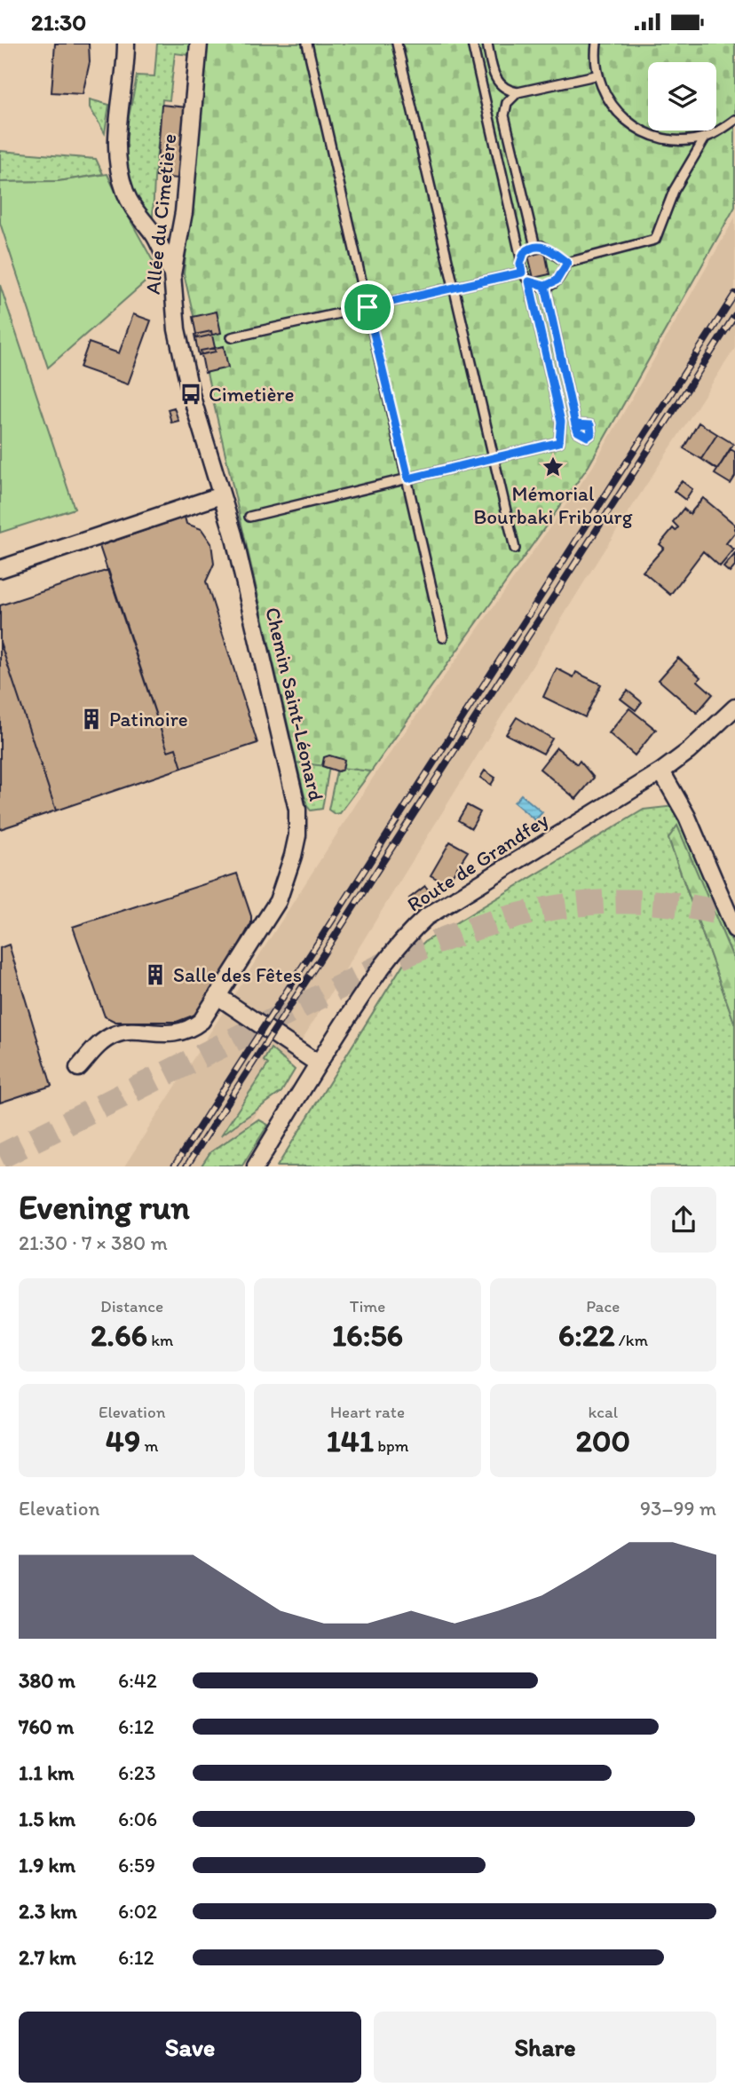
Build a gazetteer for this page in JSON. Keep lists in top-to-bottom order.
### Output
{
  "streets": {
    "street": ["Allée du Cimetière", "Chemin Saint-Léonard", "Route de Grandfey"]
  },
  "crossings": [
    ["Allée du Cimetière", "Chemin Saint-Léonard"]
  ],
  "places": {
    "bus stop": ["Cimetière"],
    "place": ["Mémorial Bourbaki Fribourg"],
    "building": ["Patinoire", "Salle des Fêtes"]
  },
  "page": {
    "status": "21:30",
    "heading": ["Evening run", "21:30 · 7 × 380 m"],
    "stats": [
      ["Distance", "2.66 km"],
      ["Time", "16:56"],
      ["Pace", "6:22 /km"],
      ["Elevation", "49 m"],
      ["Heart rate", "141 bpm"],
      ["kcal", "200"]
    ],
    "chart": ["Elevation", "93–99 m"],
    "list": [
      {
        "name": "380 m",
        "note": "6:42"
      },
      {
        "name": "760 m",
        "note": "6:12"
      },
      {
        "name": "1.1 km",
        "note": "6:23"
      },
      {
        "name": "1.5 km",
        "note": "6:06"
      },
      {
        "name": "1.9 km",
        "note": "6:59"
      },
      {
        "name": "2.3 km",
        "note": "6:02"
      },
      {
        "name": "2.7 km",
        "note": "6:12"
      }
    ],
    "buttons": ["Save", "Share"]
  }
}
